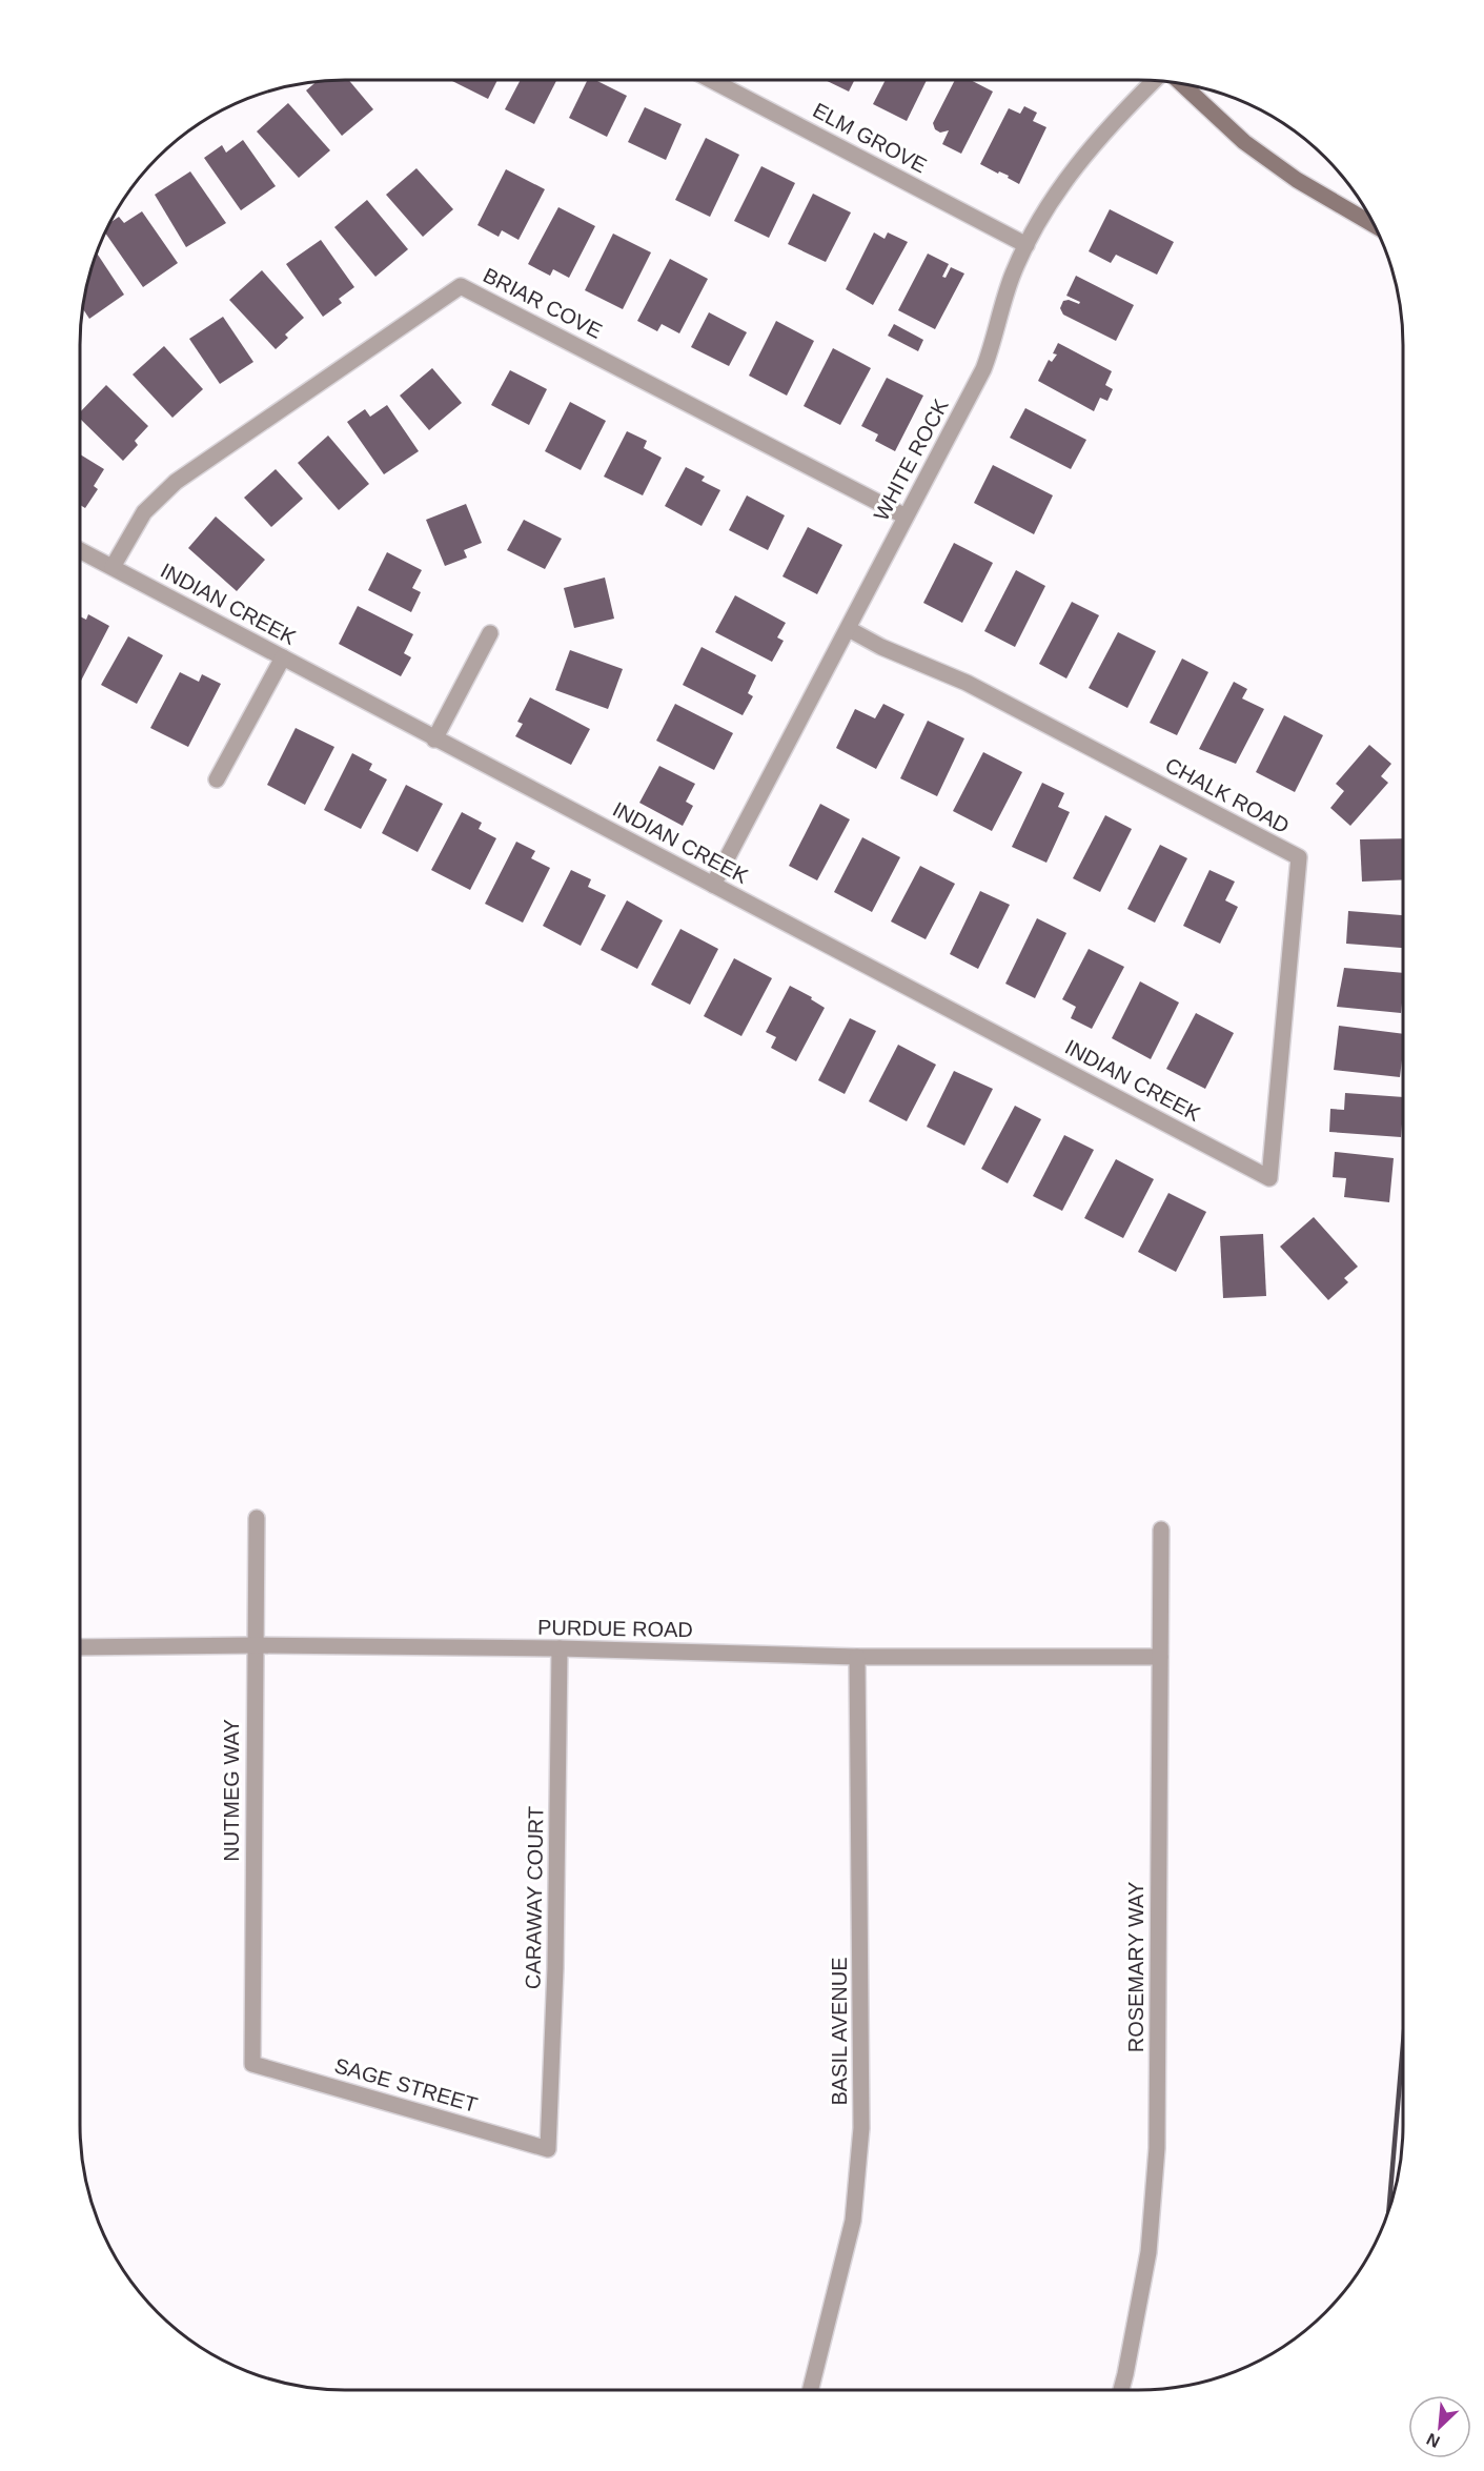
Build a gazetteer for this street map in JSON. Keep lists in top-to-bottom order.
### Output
{
  "streets": {
    "street": [
      "ELM GROVE",
      "BRIAR COVE",
      "WHITE ROCK",
      "INDIAN CREEK",
      "CHALK ROAD",
      "PURDUE ROAD",
      "NUTMEG WAY",
      "CARAWAY COURT",
      "ROSEMARY WAY",
      "BASIL AVENUE",
      "SAGE STREET"
    ]
  },
  "crossings": [
    ["ELM GROVE", "WHITE ROCK"],
    ["BRIAR COVE", "WHITE ROCK"],
    ["BRIAR COVE", "INDIAN CREEK"],
    ["WHITE ROCK", "INDIAN CREEK"],
    ["WHITE ROCK", "CHALK ROAD"],
    ["INDIAN CREEK", "CHALK ROAD"],
    ["PURDUE ROAD", "NUTMEG WAY"],
    ["PURDUE ROAD", "CARAWAY COURT"],
    ["PURDUE ROAD", "ROSEMARY WAY"],
    ["PURDUE ROAD", "BASIL AVENUE"],
    ["NUTMEG WAY", "SAGE STREET"],
    ["CARAWAY COURT", "SAGE STREET"]
  ],
  "north": "bottom left"
}
